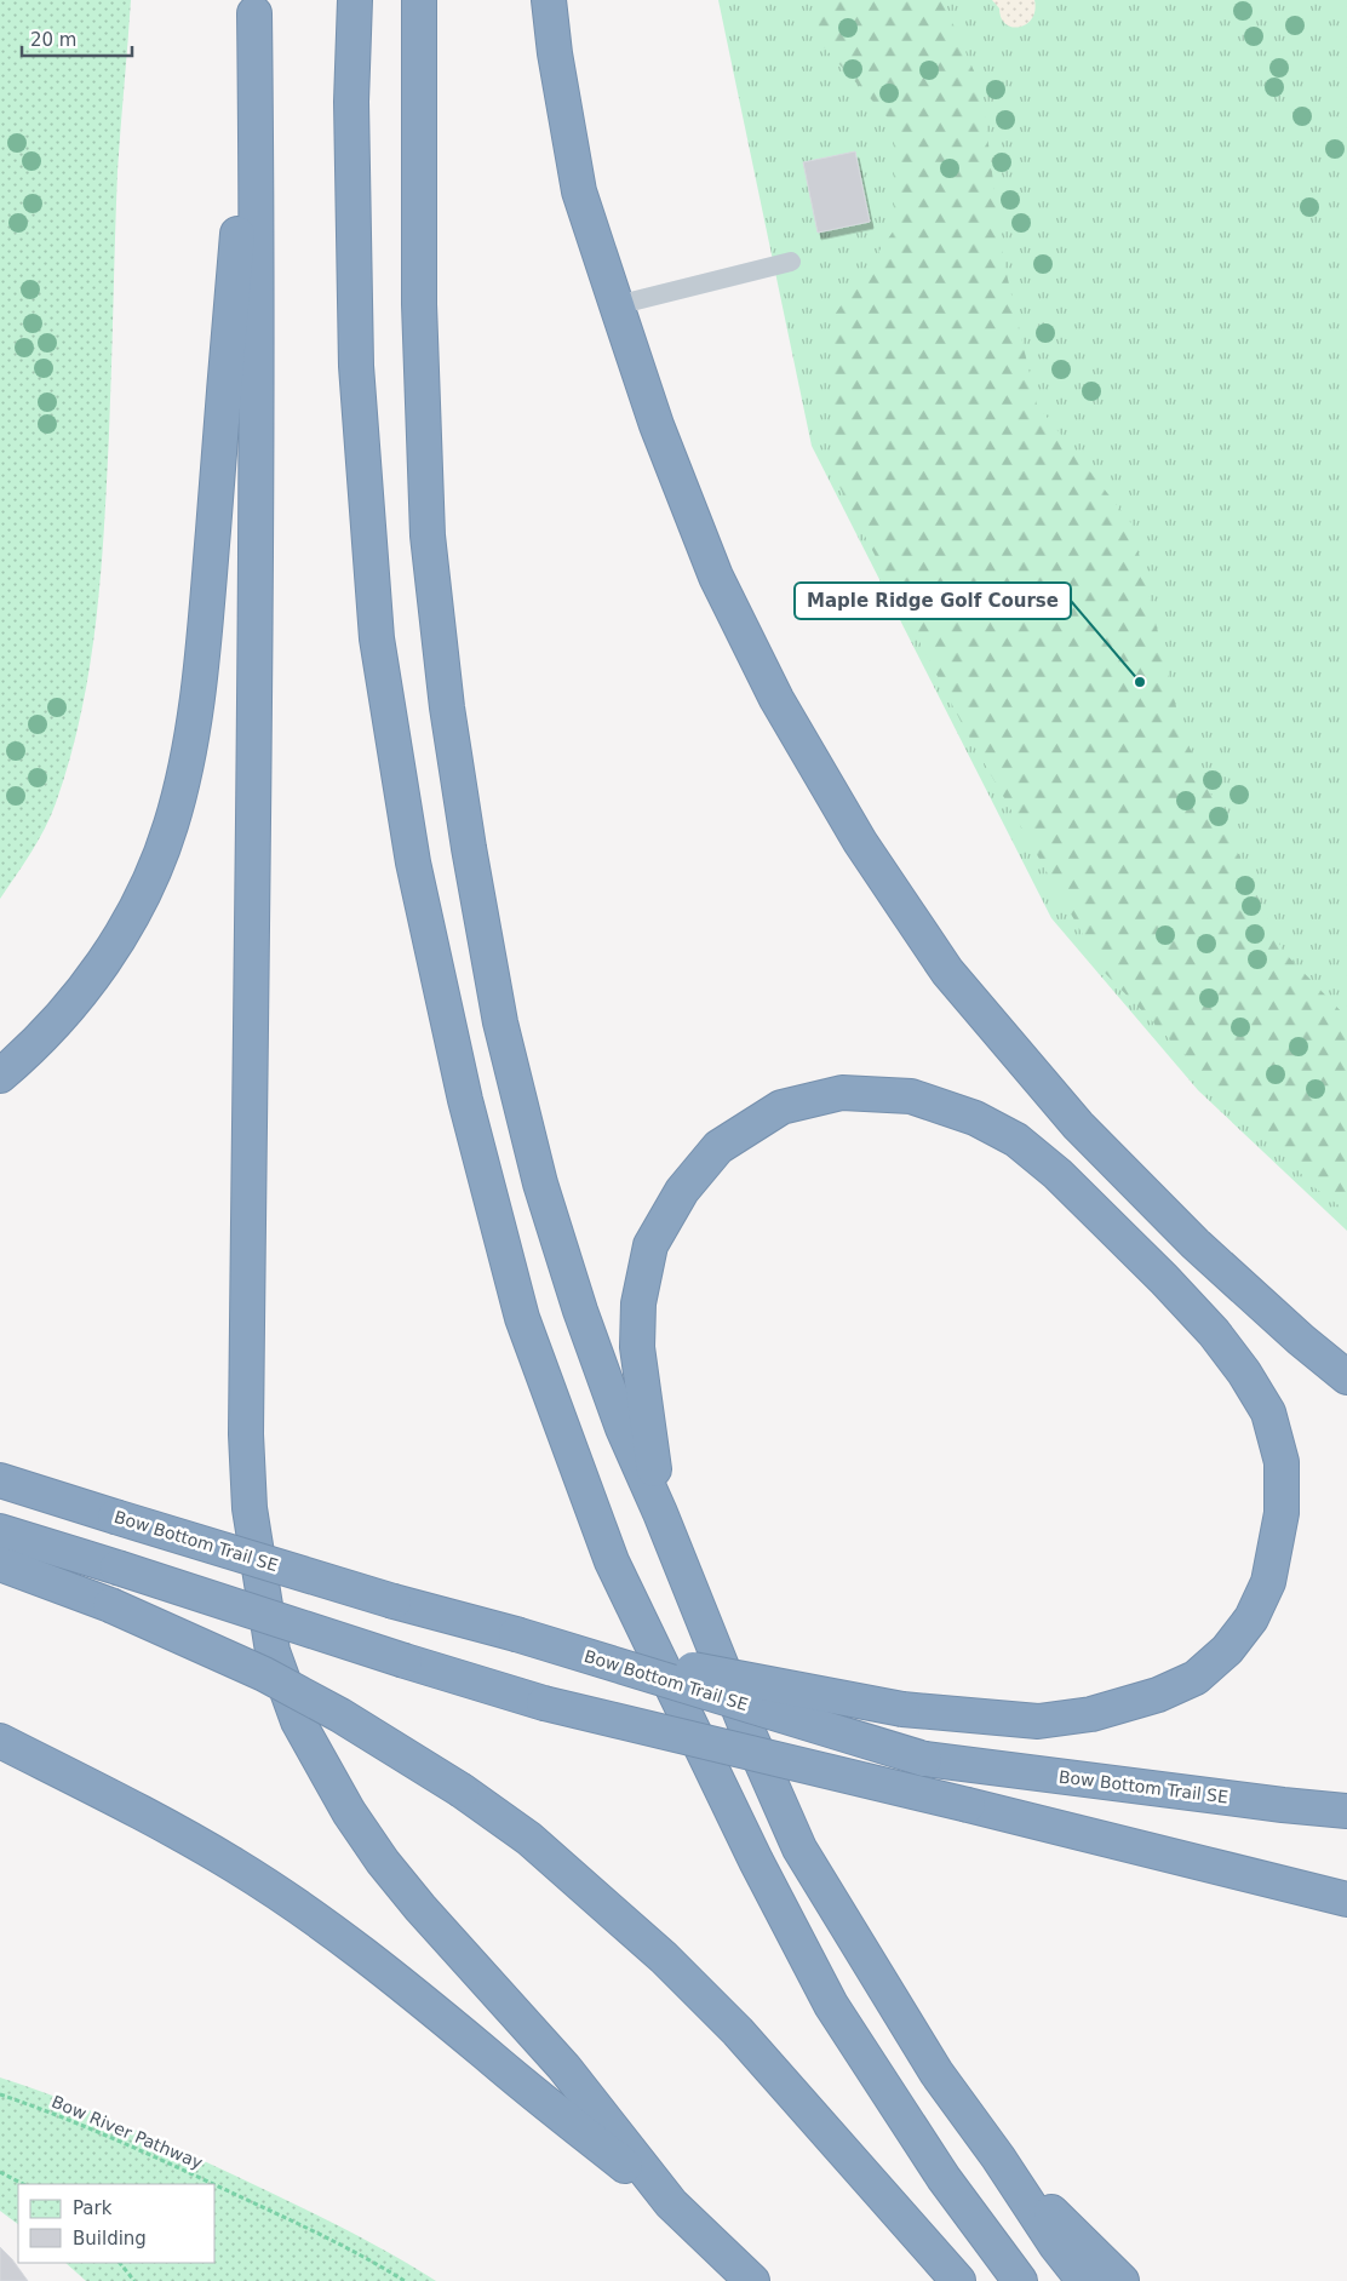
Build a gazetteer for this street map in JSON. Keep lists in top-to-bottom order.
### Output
{
  "streets": {
    "highway": ["Bow Bottom Trail SE"],
    "path": ["Bow River Pathway"]
  },
  "places": ["Maple Ridge Golf Course"],
  "legend": ["Park", "Building"],
  "scale_bar": "20 m"
}
